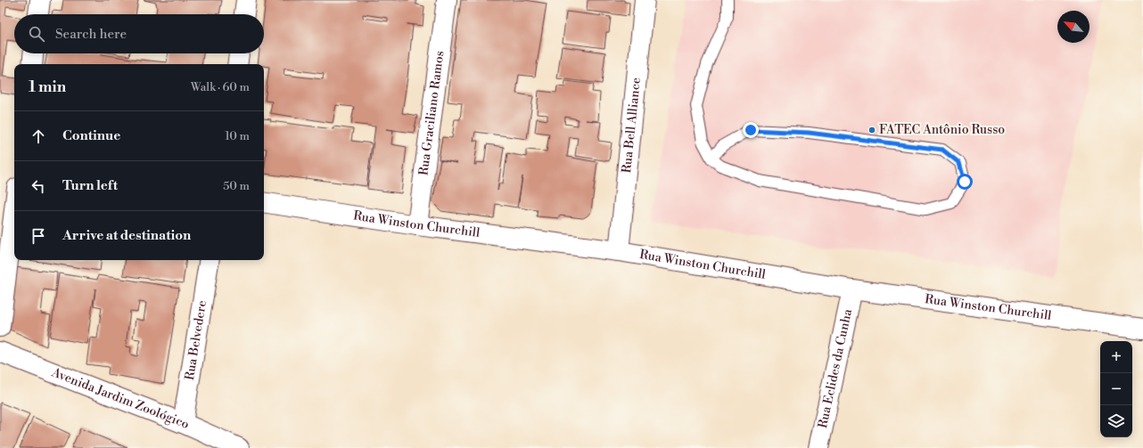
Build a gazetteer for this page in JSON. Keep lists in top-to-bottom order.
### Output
{
  "streets": {
    "street": [
      "Rua Graciliano Ramos",
      "Rua Bell Alliance",
      "Rua Winston Churchill",
      "Rua Belvedere",
      "Rua Eclides da Cunha",
      "Avenida Jardim Zoológico"
    ]
  },
  "crossings": [
    ["Rua Graciliano Ramos", "Rua Winston Churchill"],
    ["Rua Bell Alliance", "Rua Winston Churchill"],
    ["Rua Winston Churchill", "Rua Eclides da Cunha"],
    ["Rua Belvedere", "Avenida Jardim Zoológico"]
  ],
  "places": ["FATEC Antônio Russo"],
  "north": "top left",
  "page": {
    "search": "Search here",
    "heading": ["1 min", "Walk · 60 m"],
    "list": [
      ["Continue", "10 m"],
      ["Turn left", "50 m"],
      "Arrive at destination"
    ],
    "map_buttons": ["+", "−"]
  }
}
